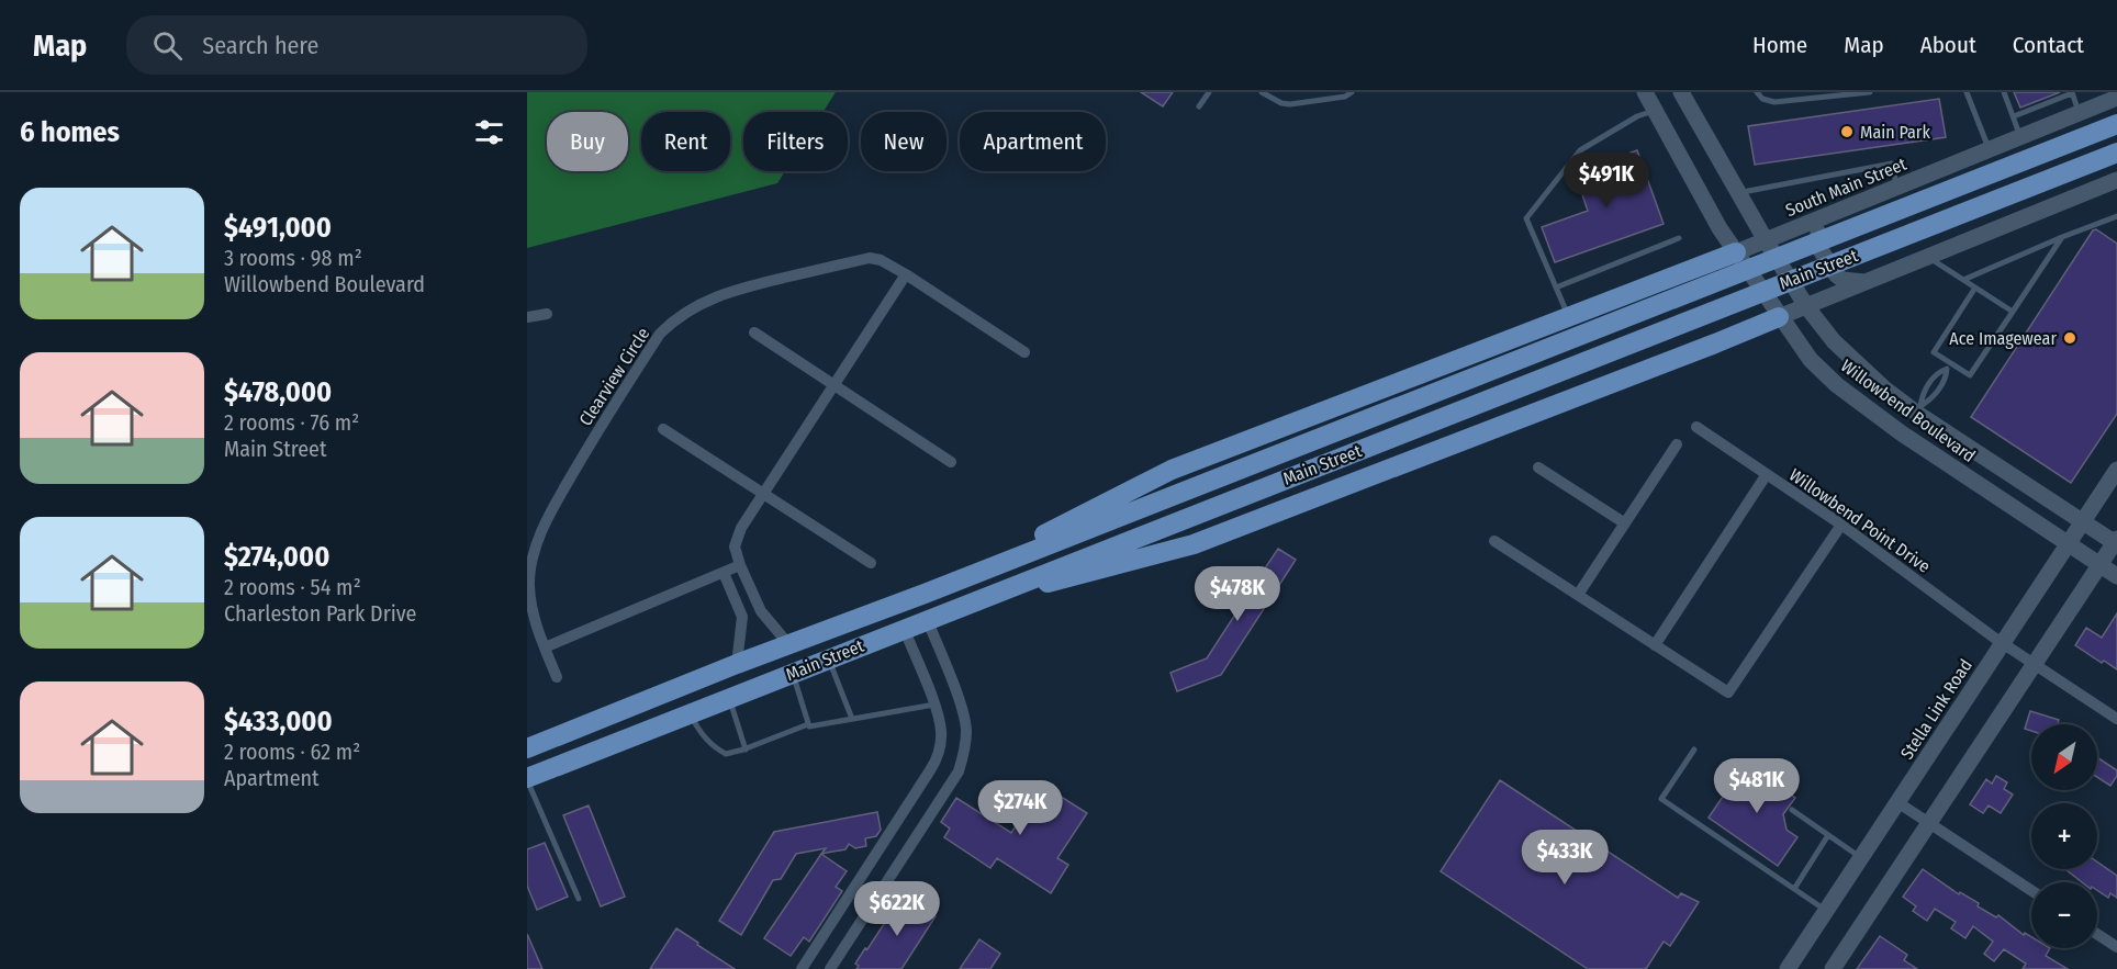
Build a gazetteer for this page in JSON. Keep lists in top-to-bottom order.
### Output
{
  "streets": {
    "highway": ["Main Street"],
    "main road": ["South Main Street", "Willowbend Boulevard", "Stella Link Road"],
    "street": ["Clearview Circle", "Willowbend Point Drive"]
  },
  "crossings": [
    ["South Main Street", "Willowbend Boulevard"],
    ["Willowbend Boulevard", "Stella Link Road"],
    ["Willowbend Point Drive", "Stella Link Road"]
  ],
  "places": ["Main Park", "Ace Imagewear"],
  "north": "bottom left",
  "page": {
    "header": "Map",
    "search": "Search here",
    "nav": [
      "Home",
      "Map",
      "About",
      "Contact"
    ],
    "heading": "6 homes",
    "chip": [
      "Buy",
      "Rent",
      "Filters",
      "New",
      "Apartment"
    ],
    "price": [
      "$491K",
      "$478K",
      "$481K",
      "$274K",
      "$433K",
      "$622K"
    ],
    "list": [
      {
        "name": "$491,000",
        "note": "3 rooms · 98 m² · Willowbend Boulevard"
      },
      {
        "name": "$478,000",
        "note": "2 rooms · 76 m² · Main Street"
      },
      {
        "name": "$274,000",
        "note": "2 rooms · 54 m² · Charleston Park Drive"
      },
      {
        "name": "$433,000",
        "note": "2 rooms · 62 m² · Apartment"
      }
    ],
    "map_buttons": ["+", "−"]
  }
}
